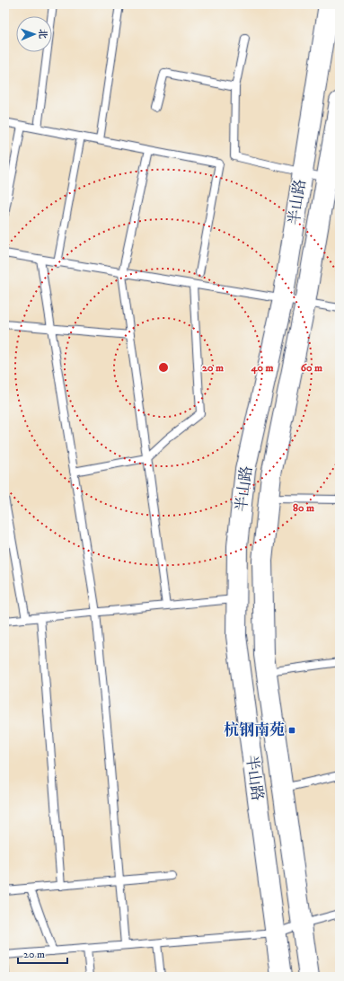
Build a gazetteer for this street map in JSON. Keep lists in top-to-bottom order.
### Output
{
  "streets": {
    "main road": ["半山路"]
  },
  "places": {
    "transit": ["杭钢南苑"]
  },
  "scale_bar": "20 m",
  "north": "right",
  "rings": [
    "20 m",
    "40 m",
    "60 m",
    "80 m"
  ]
}
